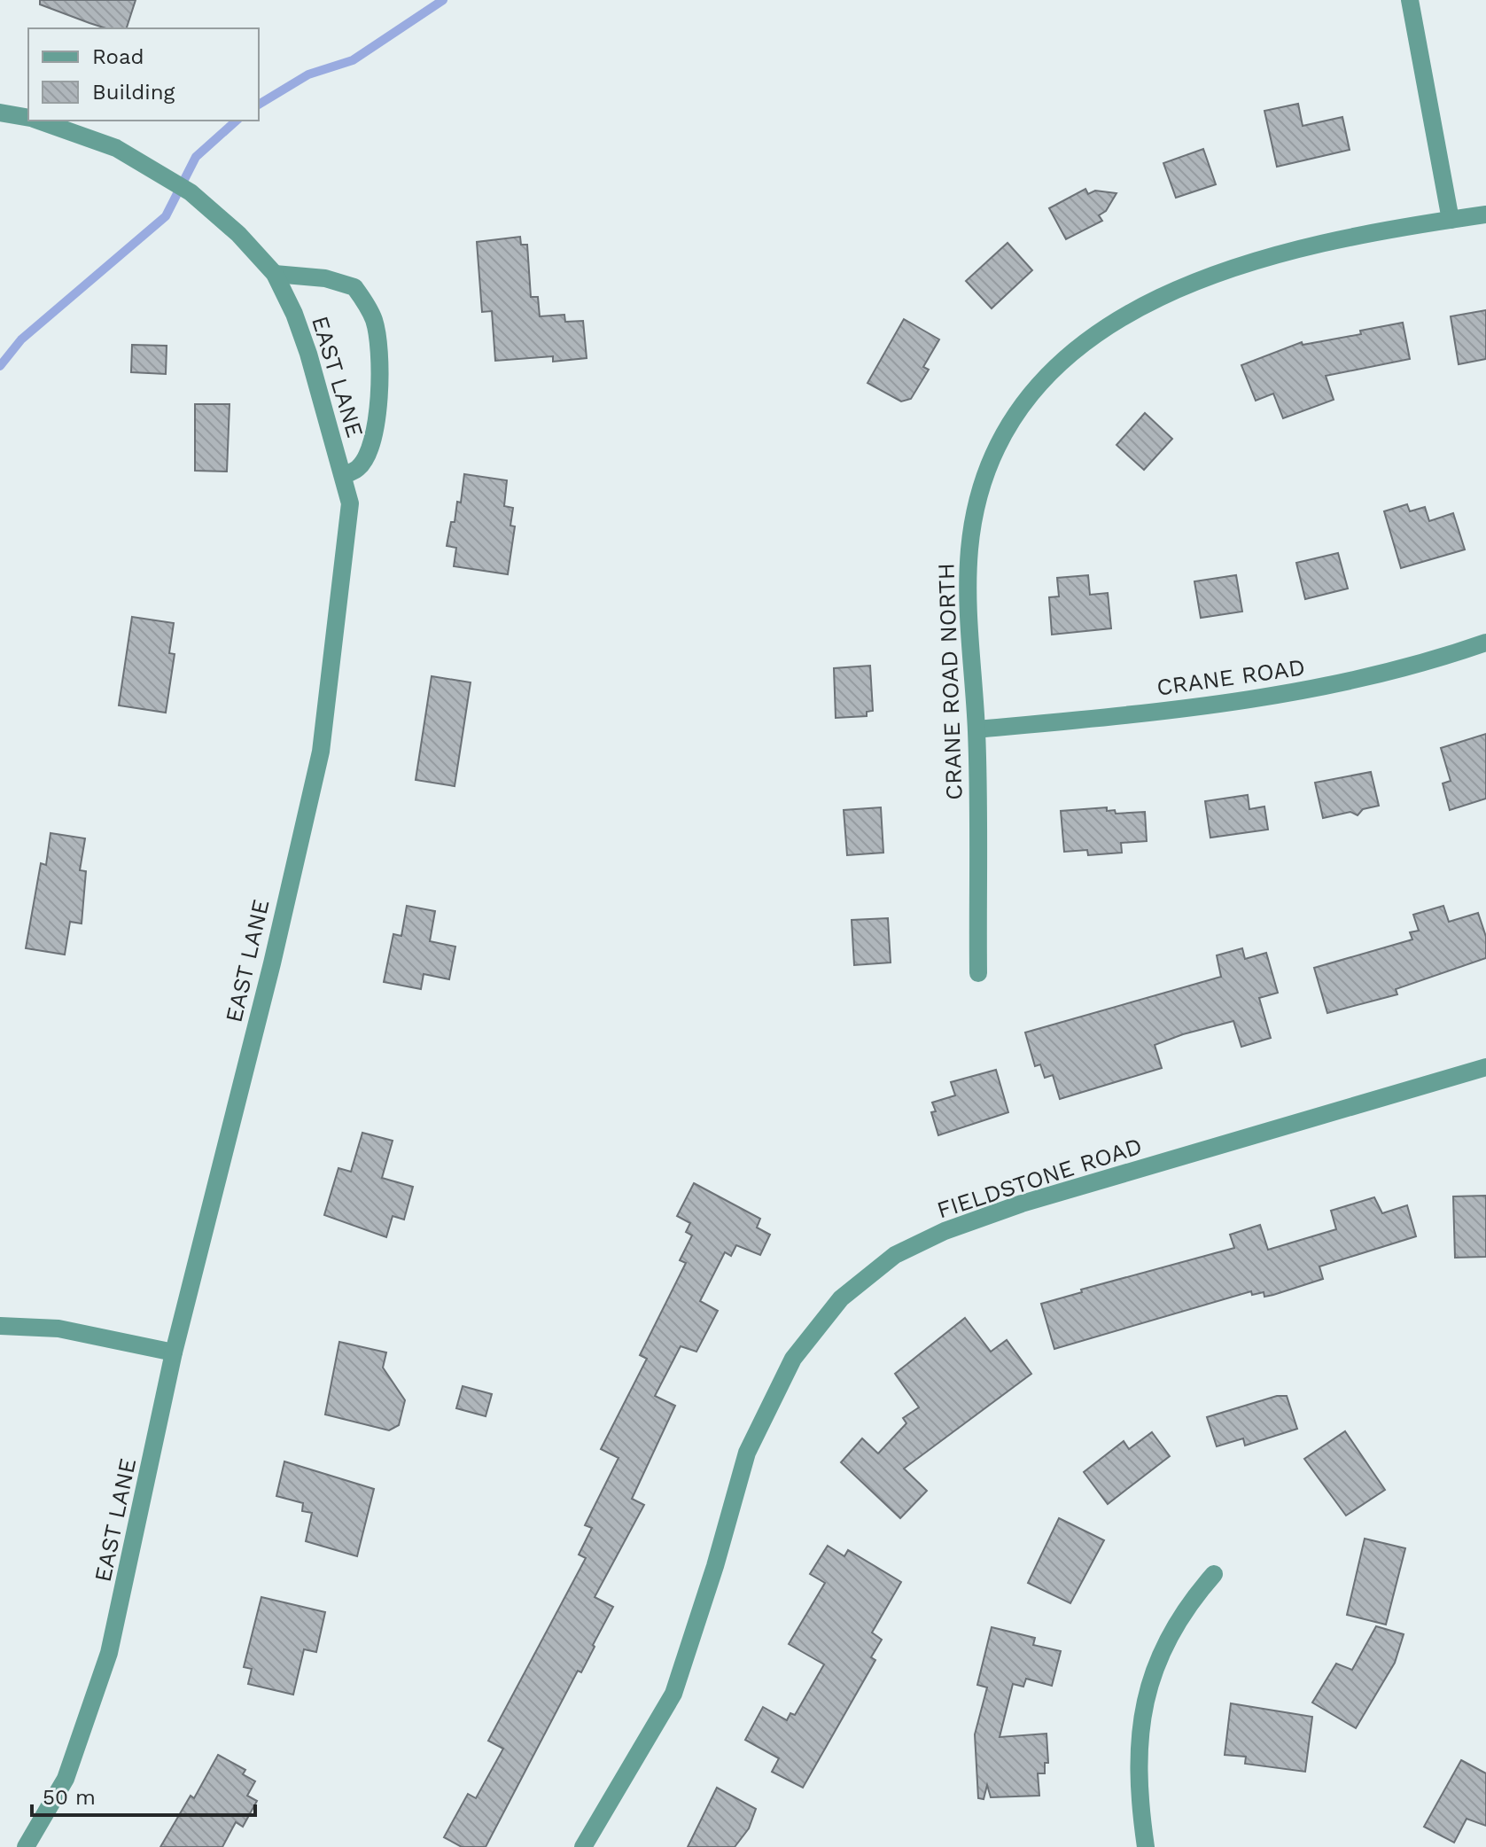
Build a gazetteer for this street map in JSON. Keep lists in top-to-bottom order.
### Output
{
  "streets": {
    "street": [
      "EAST LANE",
      "CRANE ROAD",
      "CRANE ROAD NORTH",
      "FIELDSTONE ROAD"
    ]
  },
  "crossings": [
    ["CRANE ROAD", "CRANE ROAD NORTH"]
  ],
  "legend": ["Road", "Building"],
  "scale_bar": "50 m"
}
